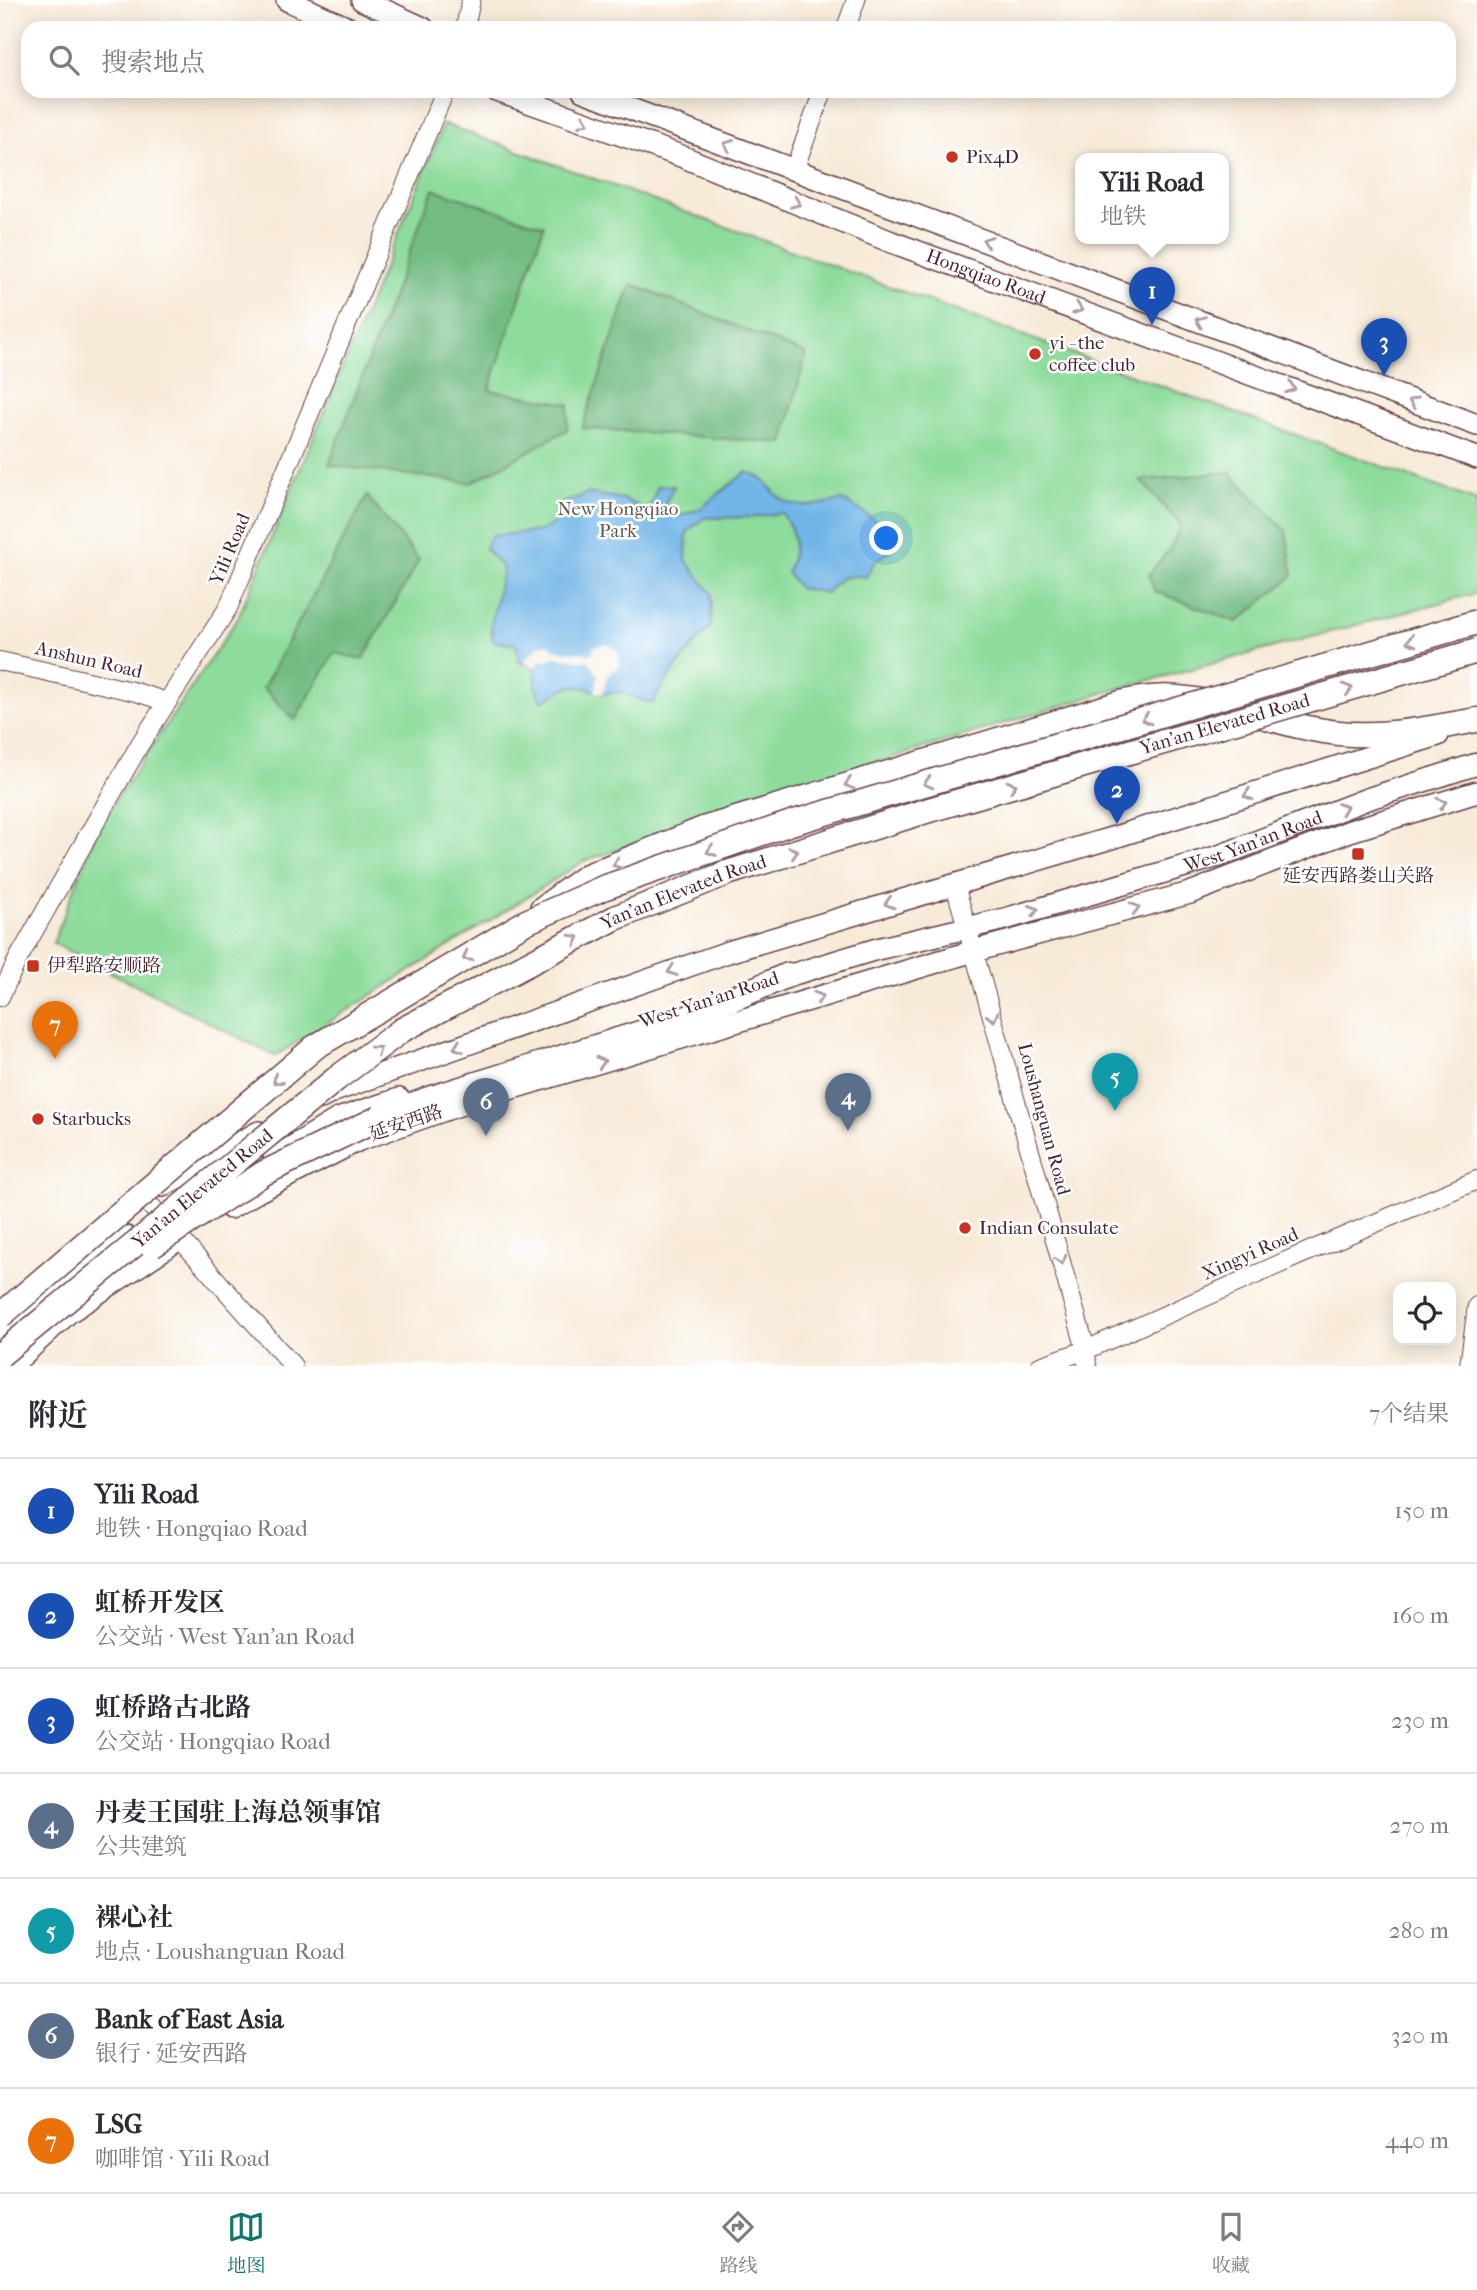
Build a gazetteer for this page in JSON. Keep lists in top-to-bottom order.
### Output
{
  "streets": {
    "highway": ["Yan'an Elevated Road"],
    "main road": ["Hongqiao Road", "West Yan'an Road", "延安西路"],
    "street": [
      "Yili Road",
      "Anshun Road",
      "Loushanguan Road",
      "Xingyi Road"
    ]
  },
  "crossings": [
    ["Yili Road", "Anshun Road"],
    ["Yan'an Elevated Road", "West Yan'an Road"],
    ["West Yan'an Road", "Loushanguan Road"],
    ["West Yan'an Road", "延安西路"],
    ["Loushanguan Road", "延安西路"],
    ["Loushanguan Road", "Xingyi Road"]
  ],
  "one_way": ["Loushanguan Road", "延安西路"],
  "parks": ["New Hongqiao Park"],
  "places": {
    "other": [
      "Pix4D",
      "yi - the coffee club",
      "Starbucks",
      "Indian Consulate"
    ],
    "transit": ["延安西路娄山关路", "伊犁路安顺路"]
  },
  "page": {
    "search": "搜索地点",
    "popup": ["Yili Road", "地铁"],
    "pins": [
      "1",
      "3",
      "2",
      "7",
      "5",
      "4",
      "6"
    ],
    "heading": ["附近", "7个结果"],
    "list": [
      {
        "mark": "1",
        "name": "Yili Road",
        "note": "地铁 · Hongqiao Road",
        "value": "150 m"
      },
      {
        "mark": "2",
        "name": "虹桥开发区",
        "note": "公交站 · West Yan'an Road",
        "value": "160 m"
      },
      {
        "mark": "3",
        "name": "虹桥路古北路",
        "note": "公交站 · Hongqiao Road",
        "value": "230 m"
      },
      {
        "mark": "4",
        "name": "丹麦王国驻上海总领事馆",
        "note": "公共建筑",
        "value": "270 m"
      },
      {
        "mark": "5",
        "name": "裸心社",
        "note": "地点 · Loushanguan Road",
        "value": "280 m"
      },
      {
        "mark": "6",
        "name": "Bank of East Asia",
        "note": "银行 · 延安西路",
        "value": "320 m"
      },
      {
        "mark": "7",
        "name": "LSG",
        "note": "咖啡馆 · Yili Road",
        "value": "440 m"
      }
    ],
    "nav": ["地图", "路线", "收藏"]
  }
}
